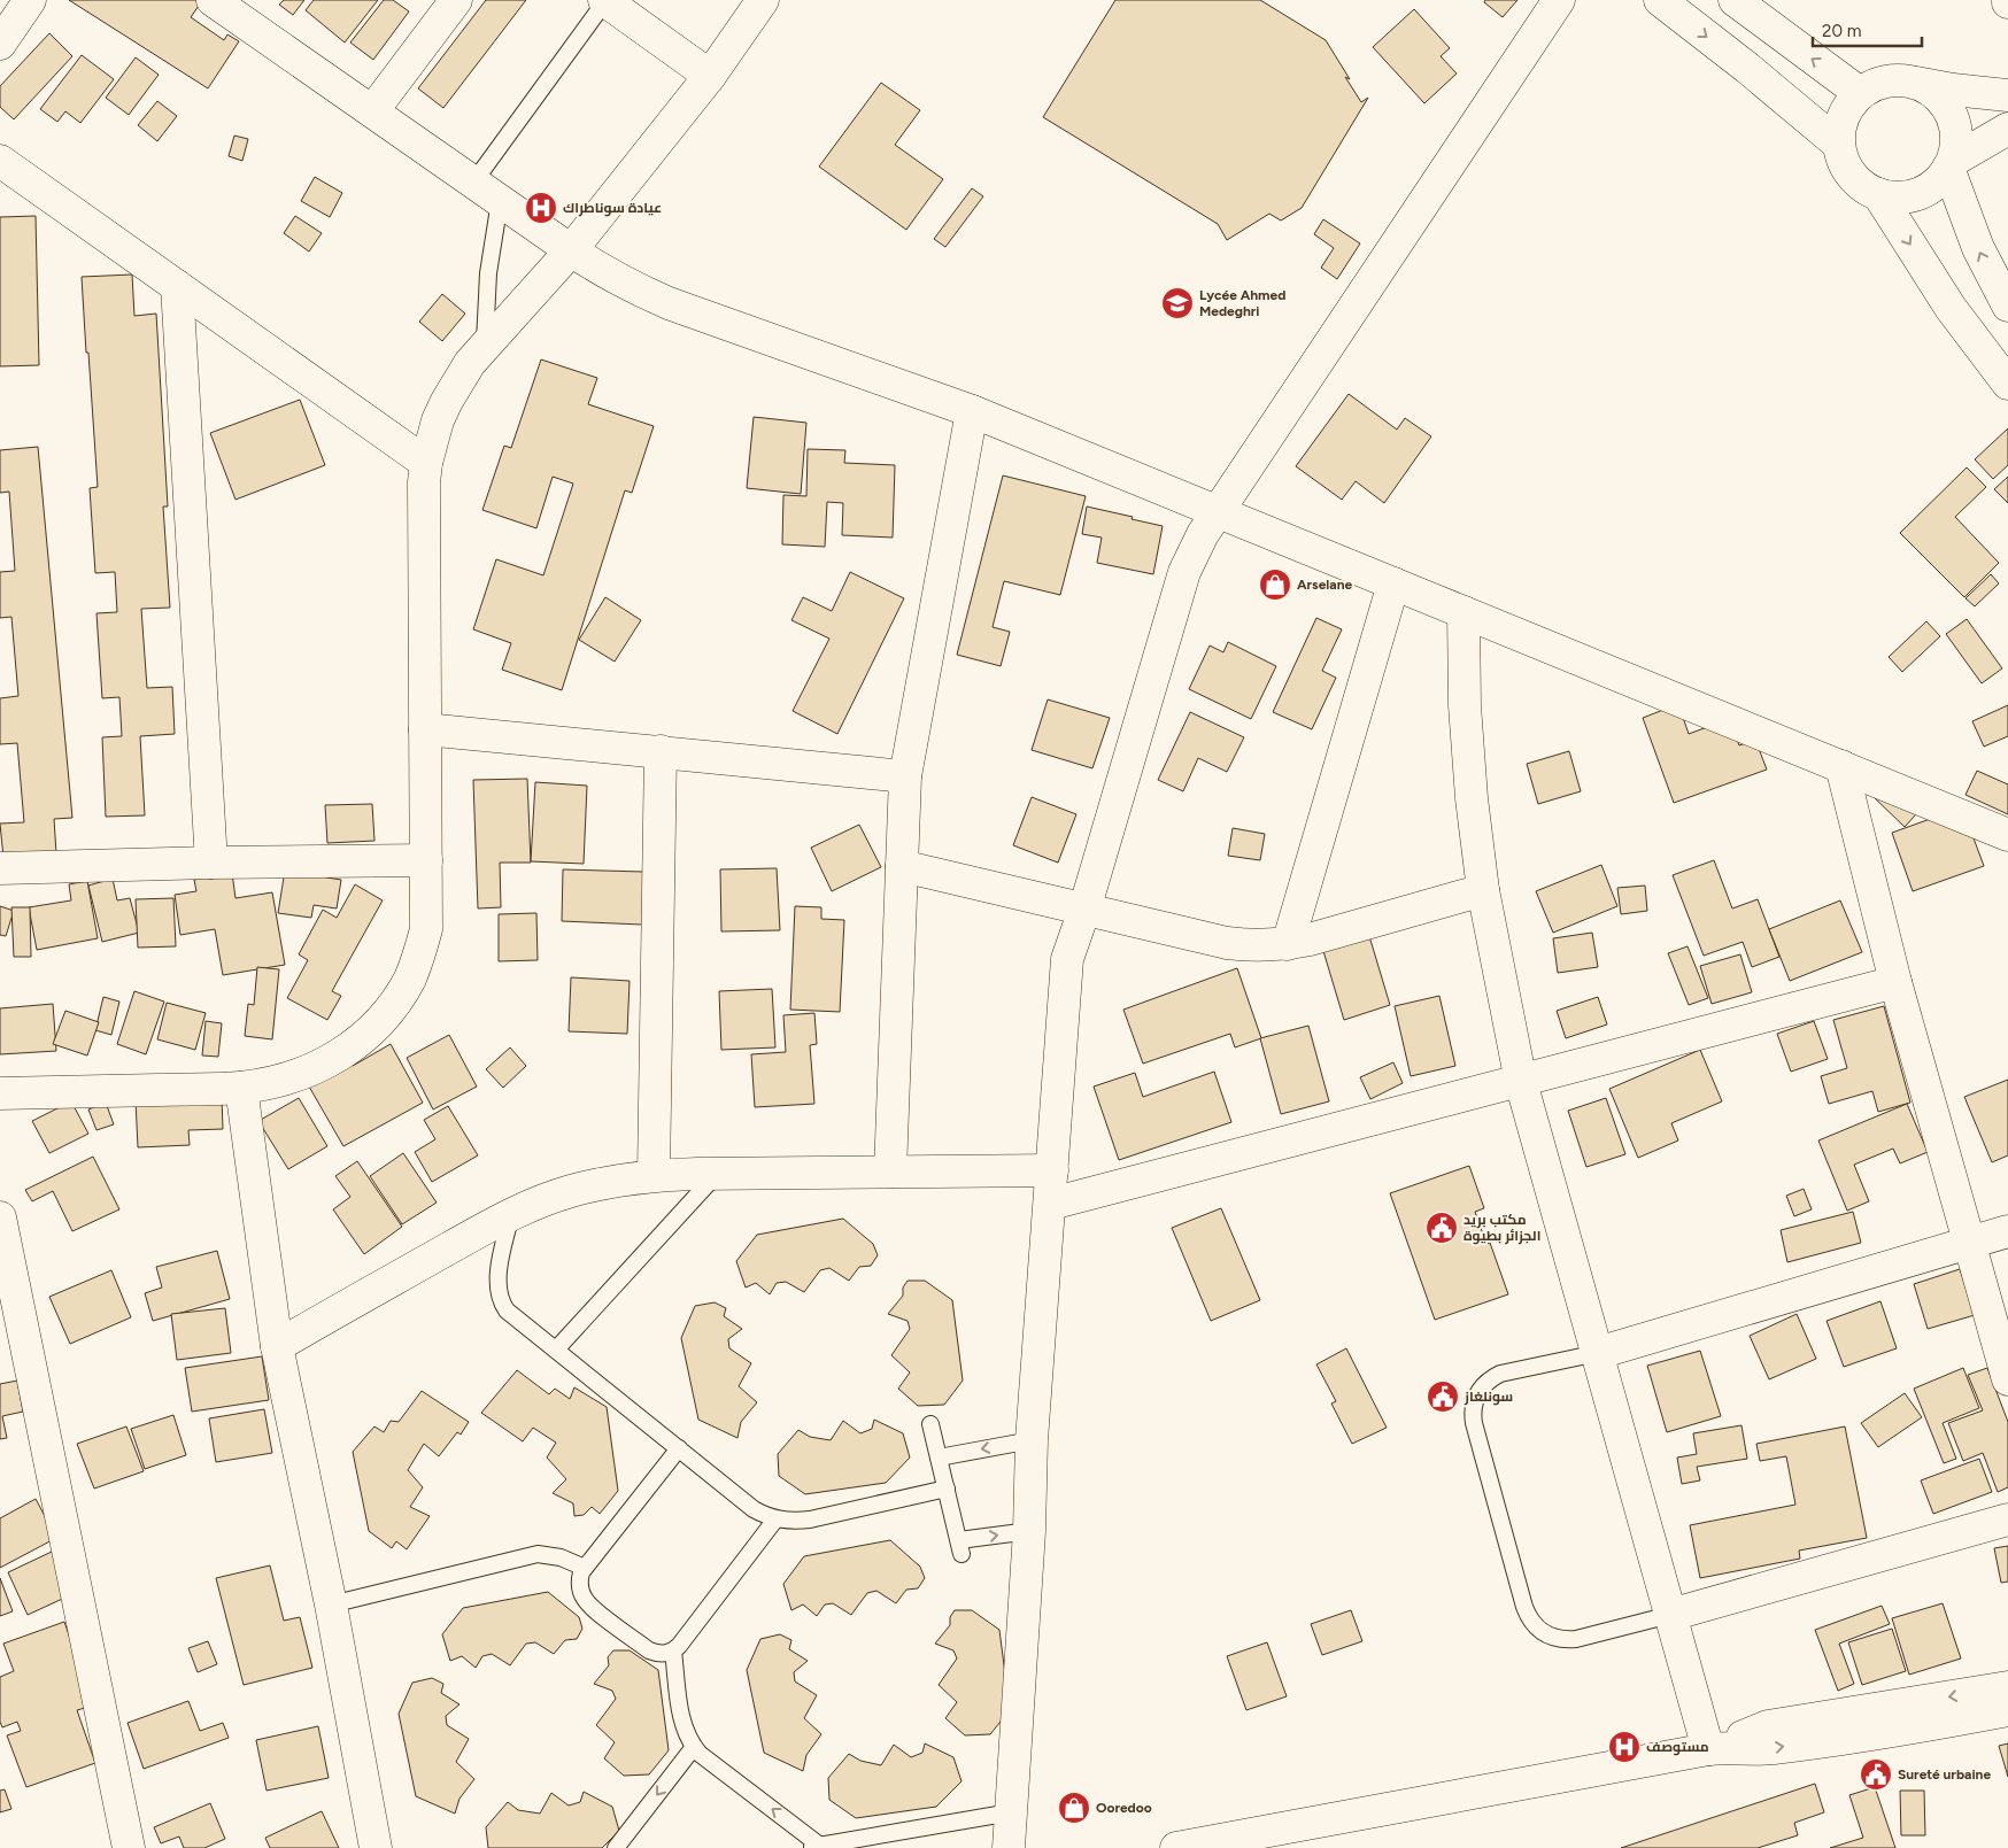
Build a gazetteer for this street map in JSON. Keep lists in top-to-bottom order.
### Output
{
  "places": {
    "hospital": ["عيادة سوناطراك", "مستوصف"],
    "school or university": ["Lycée Ahmed Medeghri"],
    "shop": ["Arselane", "Ooredoo"],
    "public building": ["مكتب بريد الجزائر بطيوة", "سونلغاز", "Sureté urbaine"]
  },
  "scale_bar": "20 m"
}
